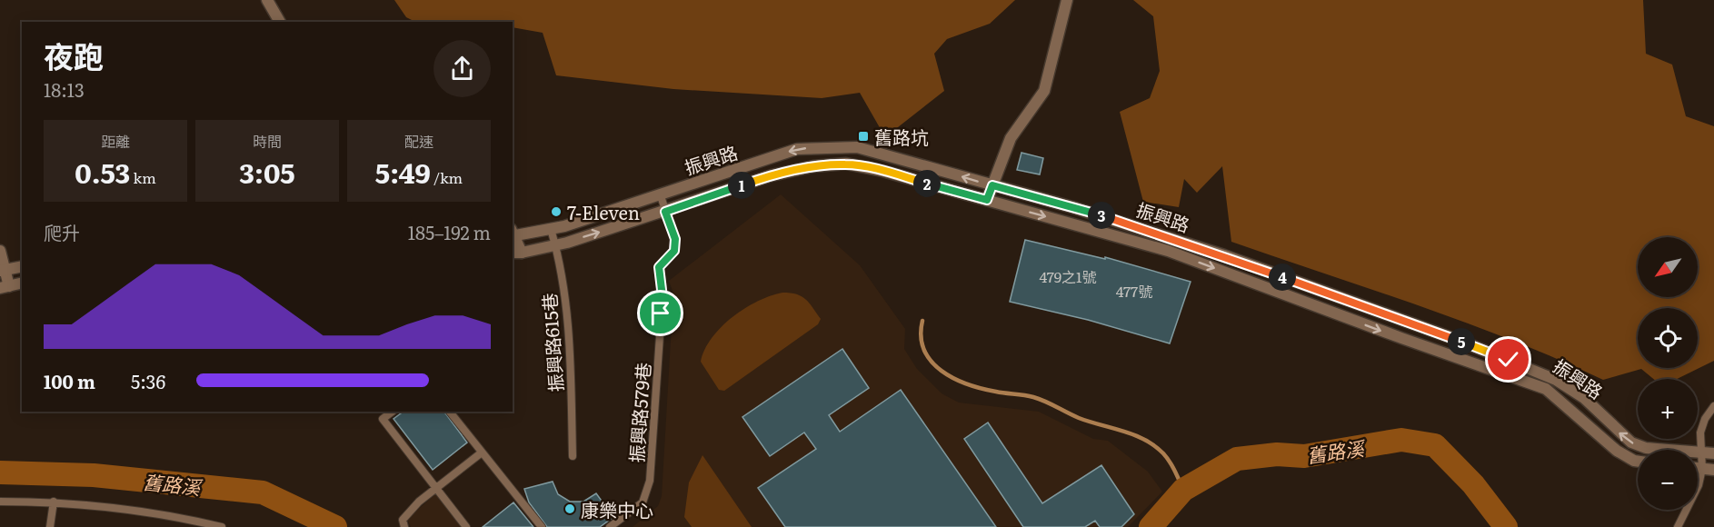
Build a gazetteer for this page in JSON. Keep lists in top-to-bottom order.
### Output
{
  "streets": {
    "street": ["振興路"],
    "lane": ["振興路615巷", "振興路579巷"]
  },
  "crossings": [
    ["振興路", "振興路615巷"],
    ["振興路", "振興路579巷"]
  ],
  "water": ["舊路溪"],
  "places": {
    "transit": ["舊路坑"],
    "other": ["7-Eleven", "康樂中心"]
  },
  "house_numbers": ["479之1號", "477號"],
  "north": "bottom left",
  "page": {
    "heading": ["夜跑", "18:13"],
    "stats": [
      ["距離", "0.53 km"],
      ["時間", "3:05"],
      ["配速", "5:49 /km"]
    ],
    "pins": [
      "2",
      "1",
      "3",
      "4",
      "5"
    ],
    "chart": ["爬升", "185–192 m"],
    "map_buttons": ["+", "−"],
    "list": [
      {
        "name": "100 m",
        "note": "5:36"
      }
    ]
  }
}
